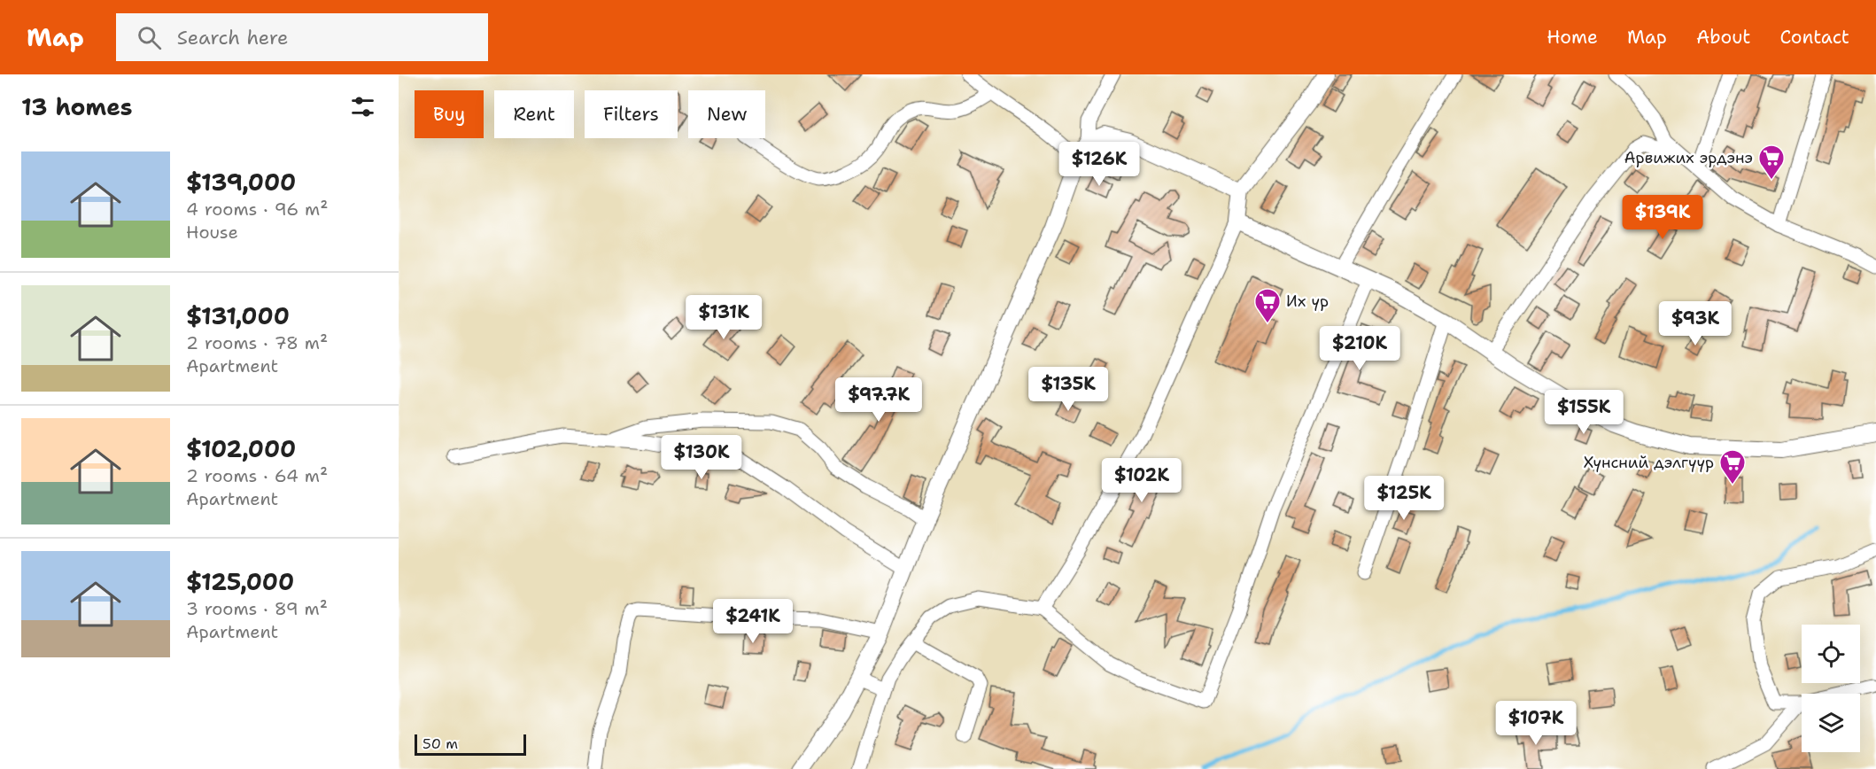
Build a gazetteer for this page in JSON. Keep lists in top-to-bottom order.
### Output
{
  "places": {
    "supermarket": ["Арвижих эрдэнэ", "Их үр", "Хүнсний дэлгүүр"]
  },
  "scale_bar": "50 m",
  "page": {
    "header": "Map",
    "search": "Search here",
    "nav": [
      "Home",
      "Map",
      "About",
      "Contact"
    ],
    "heading": "13 homes",
    "chip": [
      "Buy",
      "Rent",
      "Filters",
      "New"
    ],
    "list": [
      {
        "name": "$139,000",
        "note": "4 rooms · 96 m² · House"
      },
      {
        "name": "$131,000",
        "note": "2 rooms · 78 m² · Apartment"
      },
      {
        "name": "$102,000",
        "note": "2 rooms · 64 m² · Apartment"
      },
      {
        "name": "$125,000",
        "note": "3 rooms · 89 m² · Apartment"
      }
    ],
    "price": [
      "$126K",
      "$139K",
      "$131K",
      "$93K",
      "$210K",
      "$135K",
      "$97.7K",
      "$155K",
      "$130K",
      "$102K",
      "$125K",
      "$241K",
      "$107K"
    ],
    "scale": "50 m"
  }
}
